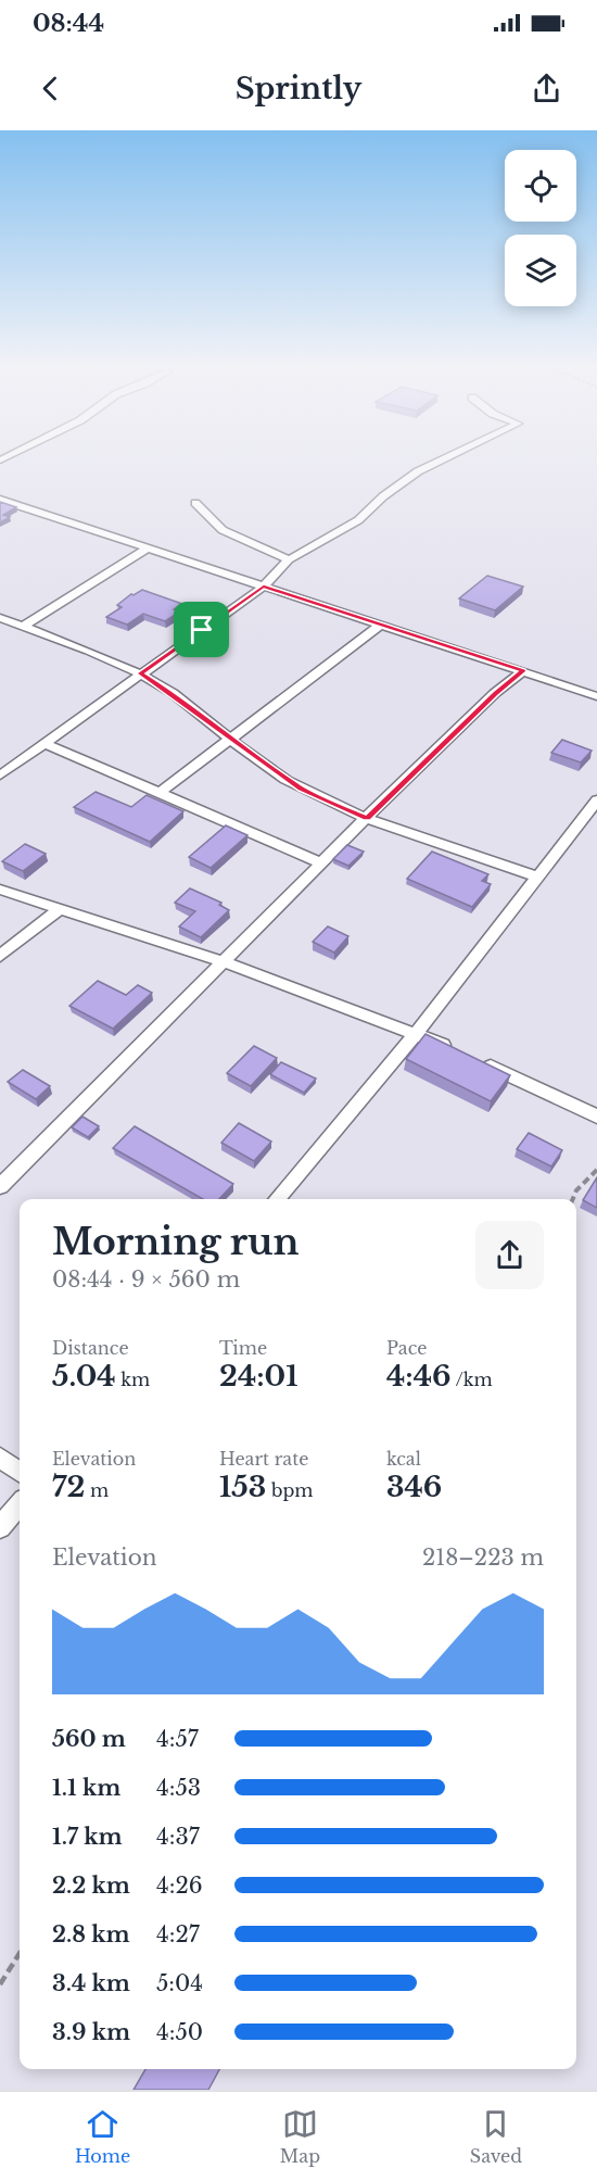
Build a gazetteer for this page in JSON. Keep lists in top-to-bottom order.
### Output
{
  "page": {
    "status": "08:44",
    "header": "Sprintly",
    "heading": ["Morning run", "08:44 · 9 × 560 m"],
    "stats": [
      ["Distance", "5.04 km"],
      ["Time", "24:01"],
      ["Pace", "4:46 /km"],
      ["Elevation", "72 m"],
      ["Heart rate", "153 bpm"],
      ["kcal", "346"]
    ],
    "chart": ["Elevation", "218–223 m"],
    "list": [
      {
        "name": "560 m",
        "note": "4:57"
      },
      {
        "name": "1.1 km",
        "note": "4:53"
      },
      {
        "name": "1.7 km",
        "note": "4:37"
      },
      {
        "name": "2.2 km",
        "note": "4:26"
      },
      {
        "name": "2.8 km",
        "note": "4:27"
      },
      {
        "name": "3.4 km",
        "note": "5:04"
      },
      {
        "name": "3.9 km",
        "note": "4:50"
      }
    ],
    "tabs": ["Home", "Map", "Saved"]
  }
}
